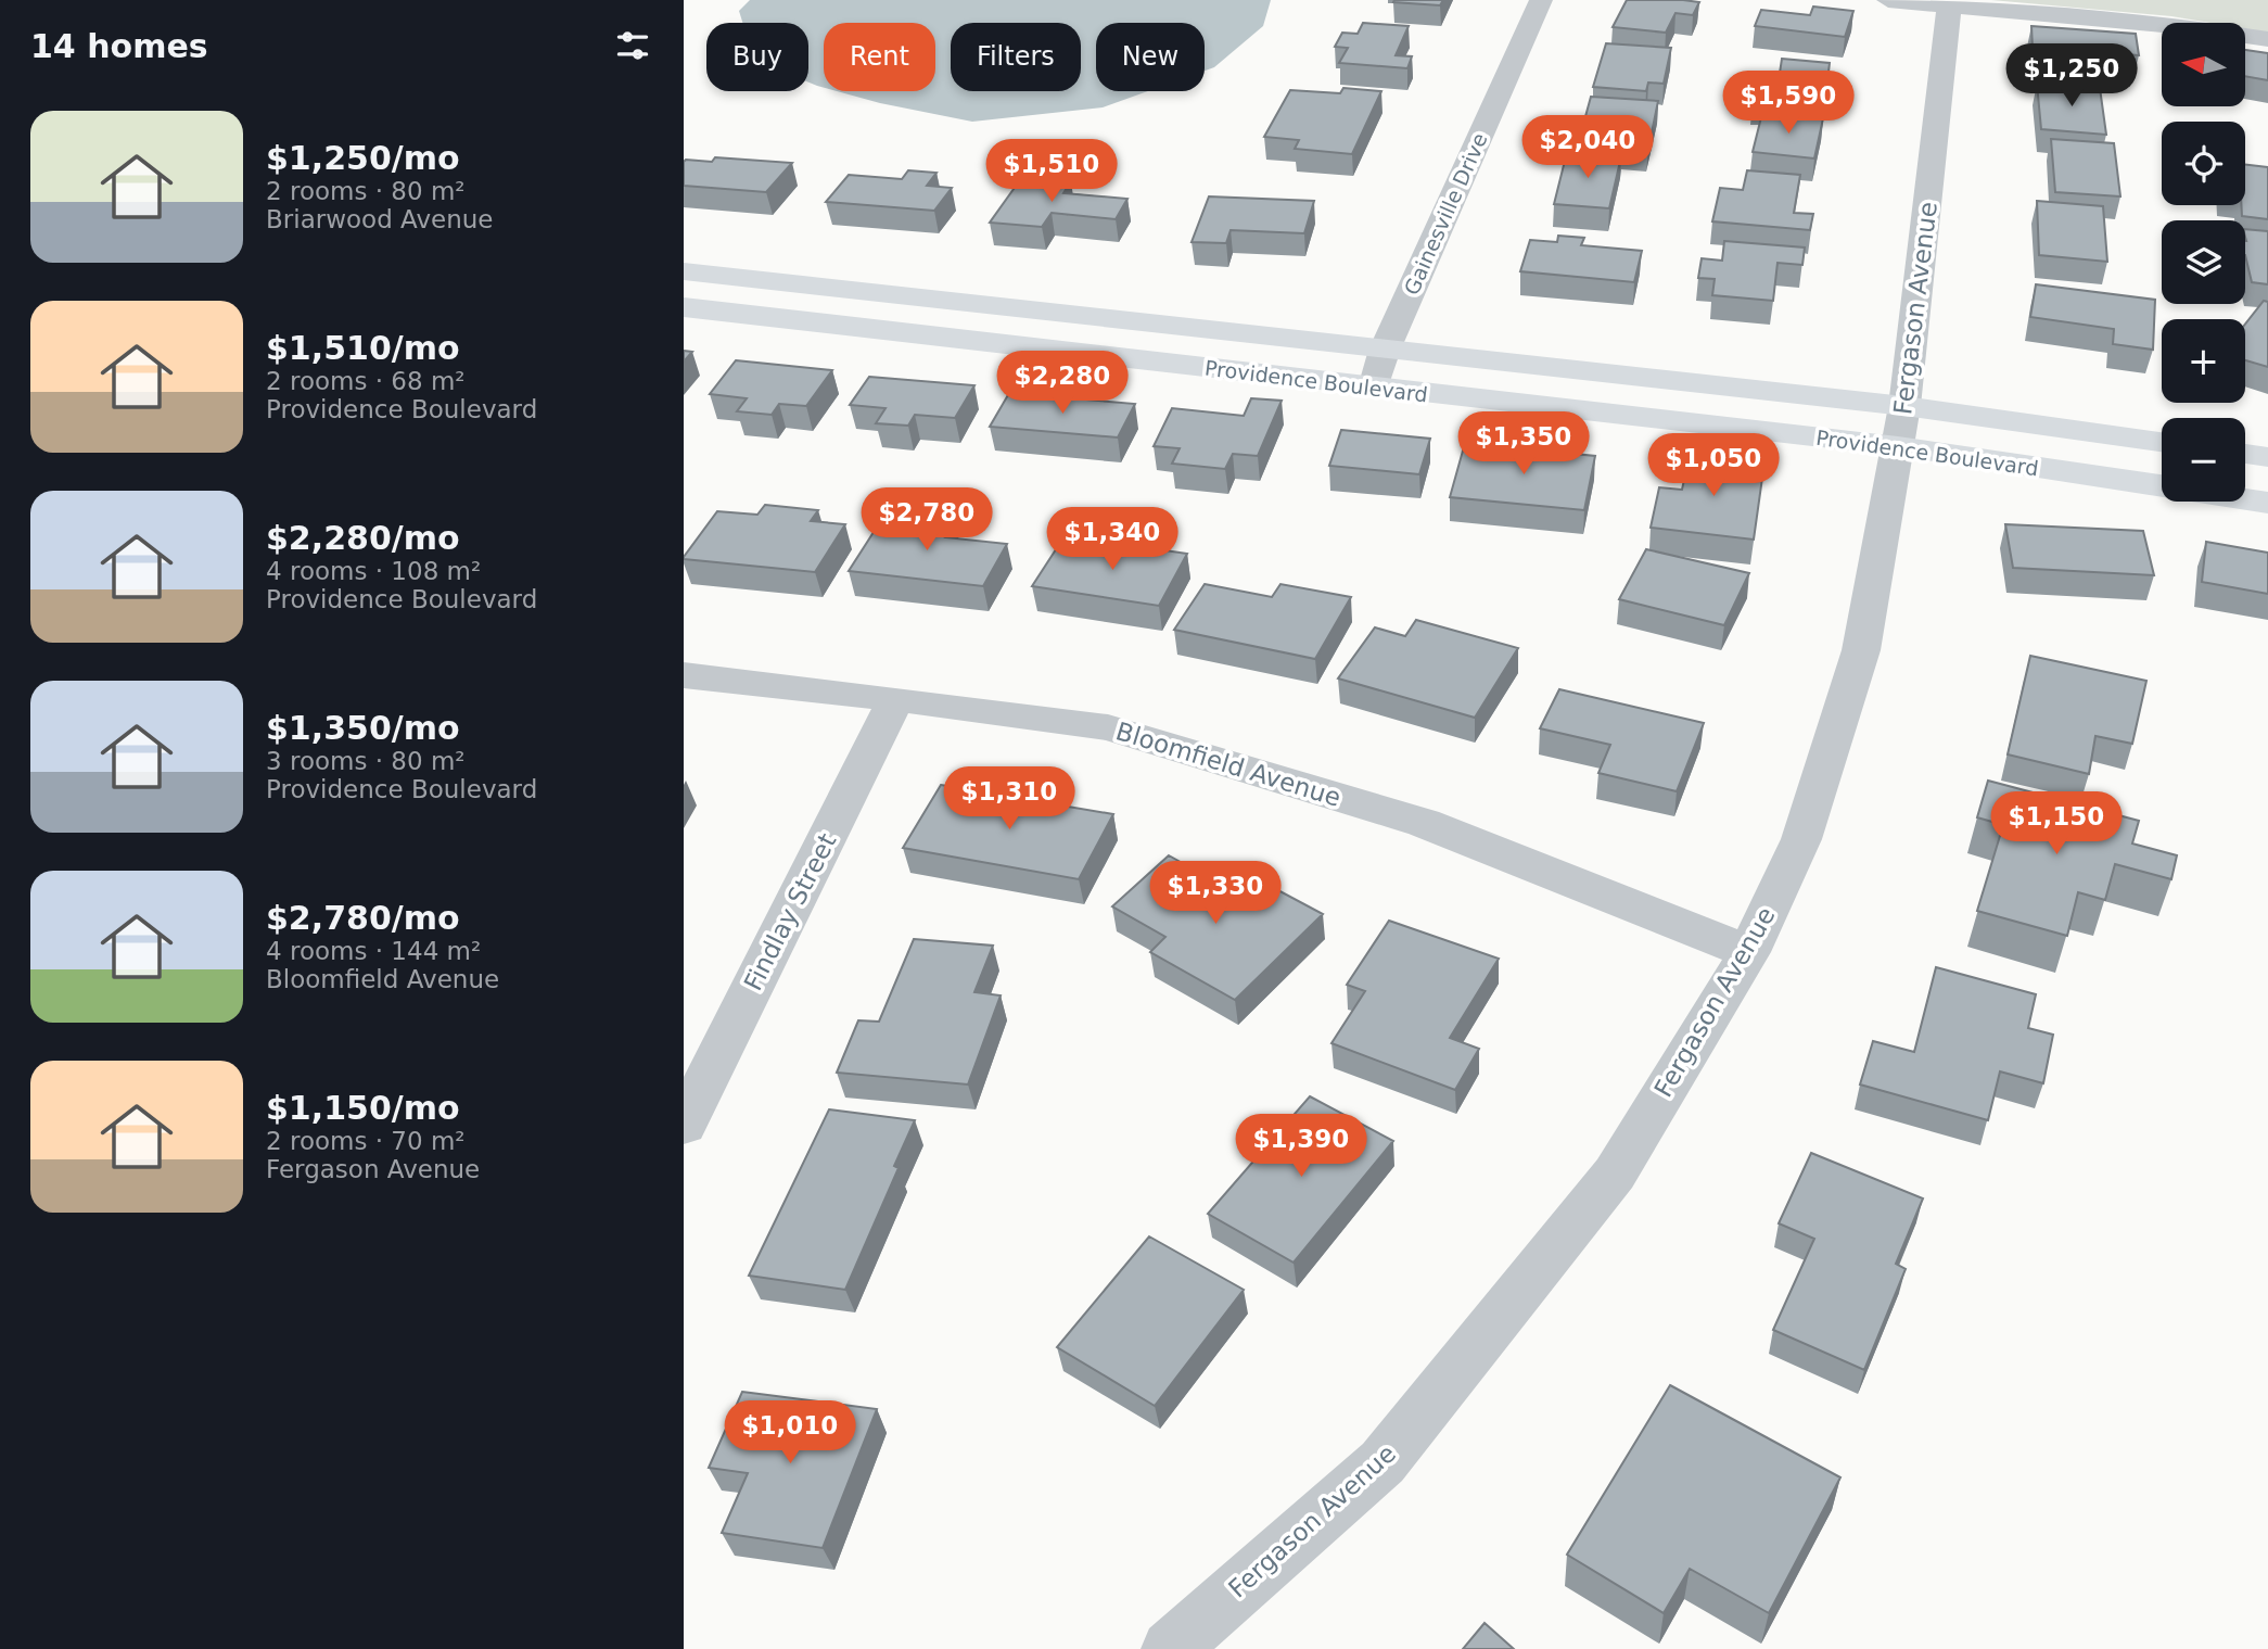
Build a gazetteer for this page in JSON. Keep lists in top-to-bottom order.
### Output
{
  "streets": {
    "main road": ["Providence Boulevard"],
    "street": [
      "Gainesville Drive",
      "Fergason Avenue",
      "Bloomfield Avenue",
      "Findlay Street"
    ]
  },
  "crossings": [
    ["Gainesville Drive", "Providence Boulevard"],
    ["Fergason Avenue", "Providence Boulevard"],
    ["Fergason Avenue", "Bloomfield Avenue"],
    ["Bloomfield Avenue", "Findlay Street"]
  ],
  "north": "left",
  "page": {
    "heading": "14 homes",
    "map_buttons": ["+", "−"],
    "chip": [
      "Buy",
      "Rent",
      "Filters",
      "New"
    ],
    "price": [
      "$1,250",
      "$1,590",
      "$2,040",
      "$1,510",
      "$2,280",
      "$1,350",
      "$1,050",
      "$2,780",
      "$1,340",
      "$1,310",
      "$1,150",
      "$1,330",
      "$1,390",
      "$1,010"
    ],
    "list": [
      {
        "name": "$1,250/mo",
        "note": "2 rooms · 80 m² · Briarwood Avenue"
      },
      {
        "name": "$1,510/mo",
        "note": "2 rooms · 68 m² · Providence Boulevard"
      },
      {
        "name": "$2,280/mo",
        "note": "4 rooms · 108 m² · Providence Boulevard"
      },
      {
        "name": "$1,350/mo",
        "note": "3 rooms · 80 m² · Providence Boulevard"
      },
      {
        "name": "$2,780/mo",
        "note": "4 rooms · 144 m² · Bloomfield Avenue"
      },
      {
        "name": "$1,150/mo",
        "note": "2 rooms · 70 m² · Fergason Avenue"
      }
    ]
  }
}
